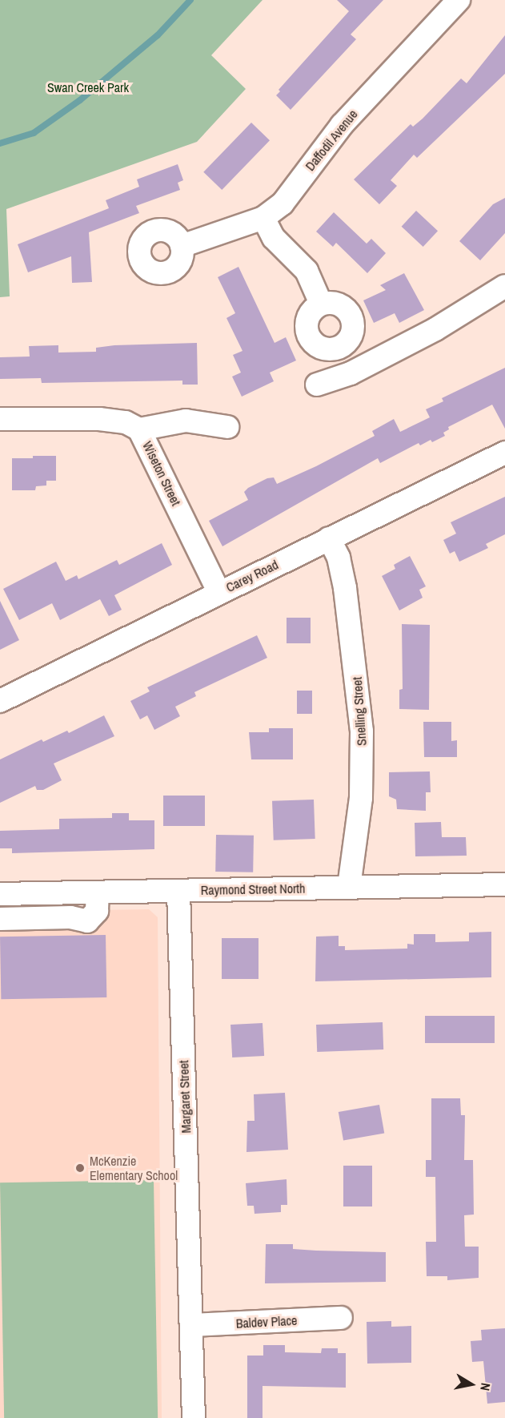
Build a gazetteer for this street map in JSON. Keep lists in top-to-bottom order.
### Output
{
  "streets": {
    "street": [
      "Daffodil Avenue",
      "Wiseton Street",
      "Carey Road",
      "Snelling Street",
      "Raymond Street North",
      "Margaret Street",
      "Baldev Place"
    ]
  },
  "crossings": [
    ["Wiseton Street", "Carey Road"],
    ["Carey Road", "Snelling Street"],
    ["Snelling Street", "Raymond Street North"],
    ["Raymond Street North", "Margaret Street"],
    ["Margaret Street", "Baldev Place"]
  ],
  "parks": ["Swan Creek Park"],
  "places": ["McKenzie Elementary School"],
  "north": "right"
}
